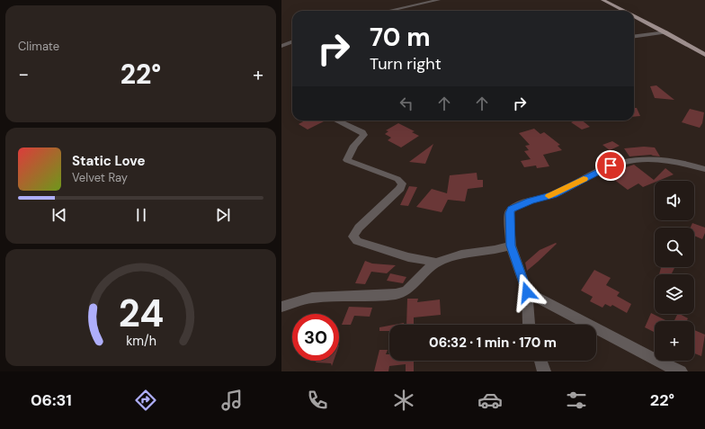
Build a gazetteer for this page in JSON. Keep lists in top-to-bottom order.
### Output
{
  "page": {
    "tile": "Climate",
    "turn": ["70 m", "Turn right"],
    "heat": ["−", "22°", "+"],
    "song": ["Static Love", "Velvet Ray"],
    "map_buttons": "+",
    "limit": "30",
    "trip": "06:32 · 1 min · 170 m",
    "tabs": ["06:31", "22°"],
    "gauge": ["24", "km/h"]
  }
}
